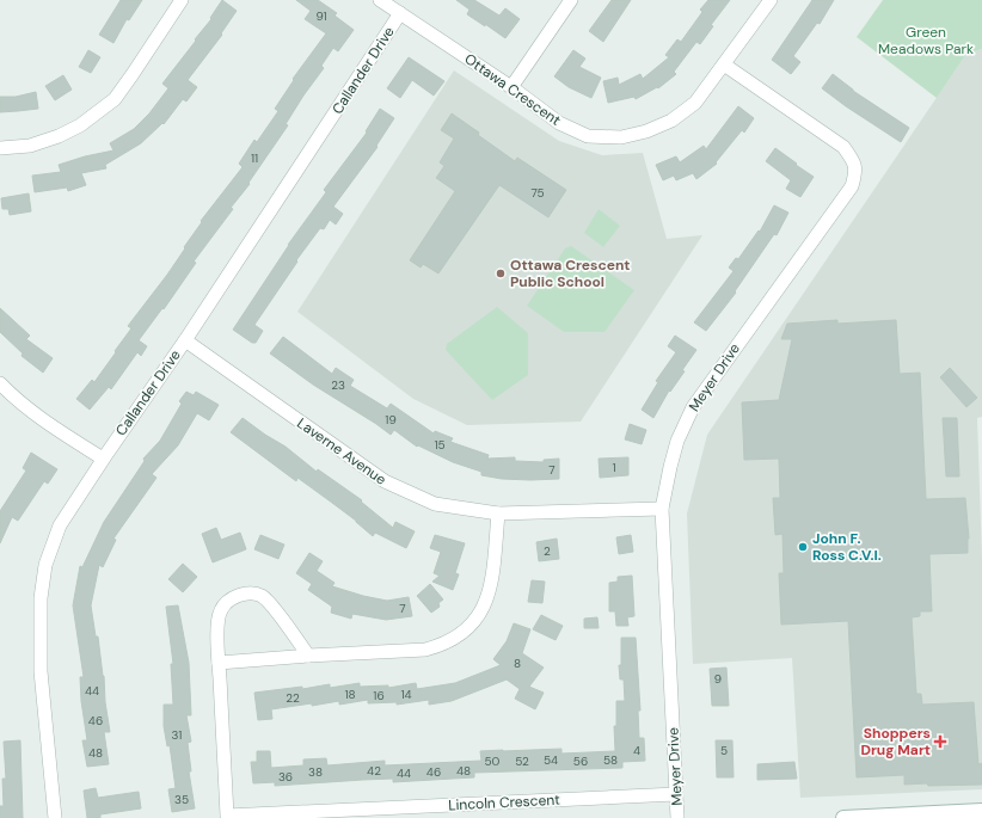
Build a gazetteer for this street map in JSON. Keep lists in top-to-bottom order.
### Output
{
  "streets": {
    "street": [
      "Callander Drive",
      "Ottawa Crescent",
      "Meyer Drive",
      "Laverne Avenue",
      "Lincoln Crescent"
    ]
  },
  "crossings": [
    ["Callander Drive", "Ottawa Crescent"],
    ["Callander Drive", "Laverne Avenue"],
    ["Ottawa Crescent", "Meyer Drive"],
    ["Meyer Drive", "Laverne Avenue"],
    ["Meyer Drive", "Lincoln Crescent"]
  ],
  "parks": ["Green Meadows Park"],
  "places": {
    "other": ["Ottawa Crescent Public School", "John F. Ross C.V.I."],
    "health": ["Shoppers Drug Mart"]
  },
  "house_numbers": [
    "91",
    "11",
    "75",
    "23",
    "19",
    "15",
    "1",
    "7",
    "2",
    "7",
    "8",
    "9",
    "44",
    "18",
    "14",
    "16",
    "22",
    "46",
    "31",
    "4",
    "5",
    "48",
    "54",
    "58",
    "50",
    "52",
    "56",
    "42",
    "48",
    "38",
    "46",
    "44",
    "36",
    "35"
  ]
}
